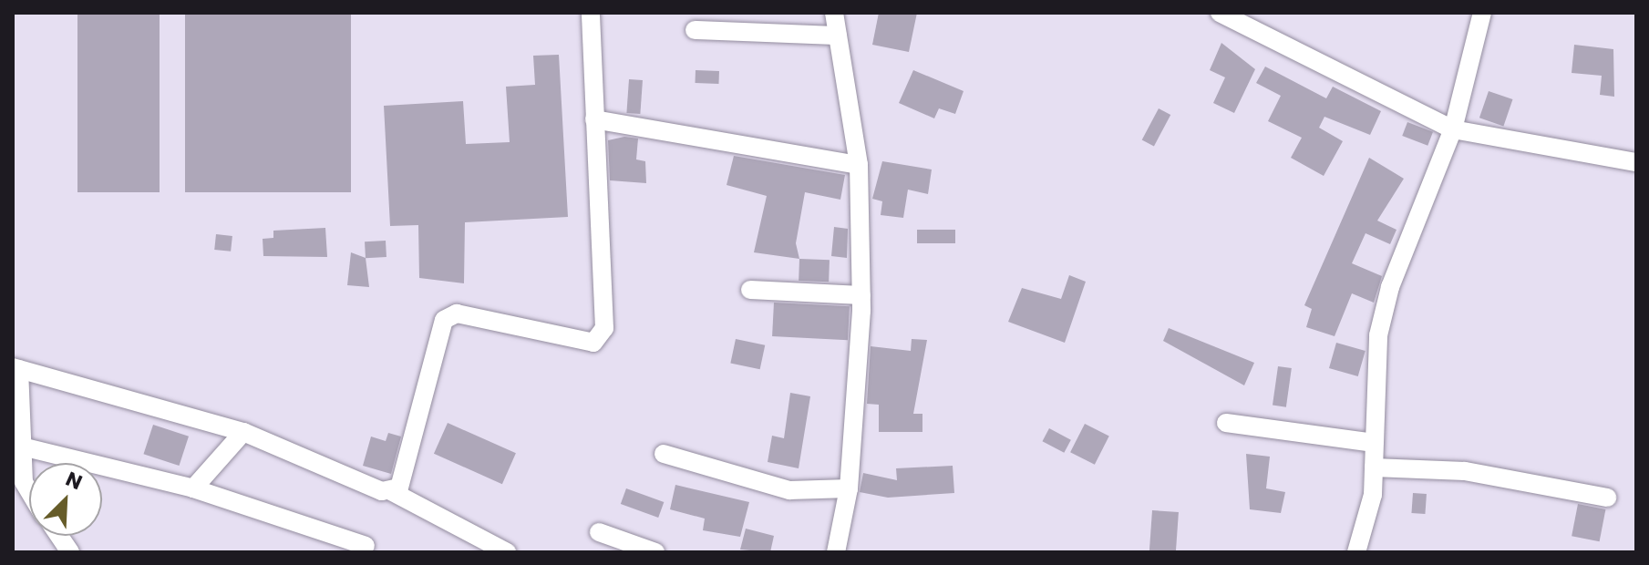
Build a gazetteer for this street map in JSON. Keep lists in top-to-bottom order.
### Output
{
  "north": "top right"
}
